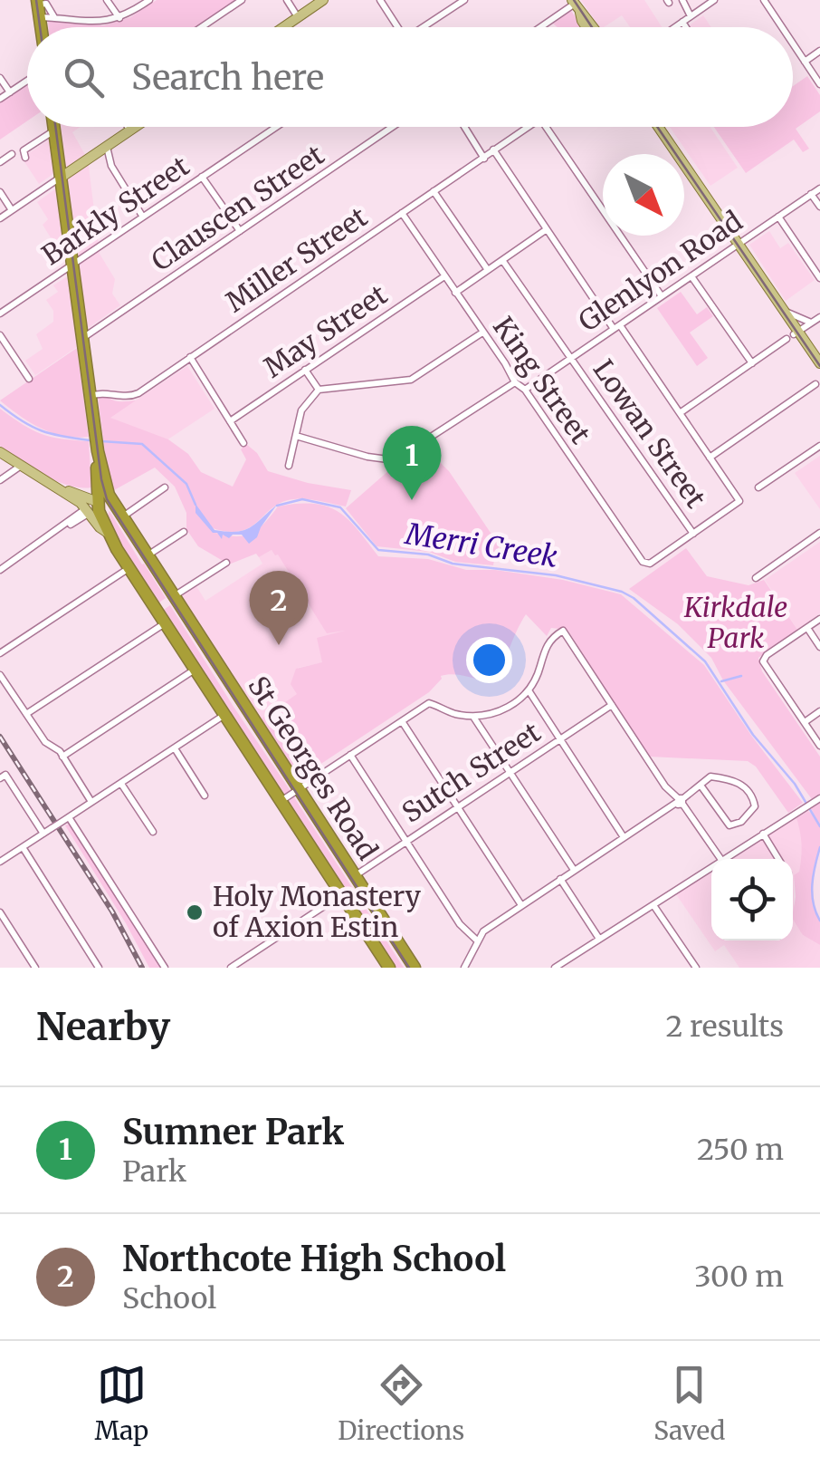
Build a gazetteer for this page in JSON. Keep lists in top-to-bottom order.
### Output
{
  "streets": {
    "highway": ["St Georges Road"],
    "street": [
      "Clauscen Street",
      "Barkly Street",
      "Miller Street",
      "Glenlyon Road",
      "May Street",
      "King Street",
      "Lowan Street",
      "Sutch Street"
    ]
  },
  "crossings": [
    ["Clauscen Street", "St Georges Road"],
    ["Barkly Street", "St Georges Road"],
    ["Miller Street", "King Street"],
    ["Miller Street", "St Georges Road"],
    ["Glenlyon Road", "King Street"],
    ["Glenlyon Road", "Lowan Street"],
    ["May Street", "King Street"],
    ["King Street", "Lowan Street"],
    ["St Georges Road", "Sutch Street"]
  ],
  "water": ["Merri Creek"],
  "parks": ["Kirkdale Park"],
  "places": ["Holy Monastery of Axion Estin"],
  "north": "bottom right",
  "page": {
    "search": "Search here",
    "pins": ["1", "2"],
    "heading": ["Nearby", "2 results"],
    "list": [
      {
        "mark": "1",
        "name": "Sumner Park",
        "note": "Park",
        "value": "250 m"
      },
      {
        "mark": "2",
        "name": "Northcote High School",
        "note": "School",
        "value": "300 m"
      }
    ],
    "nav": ["Map", "Directions", "Saved"]
  }
}
